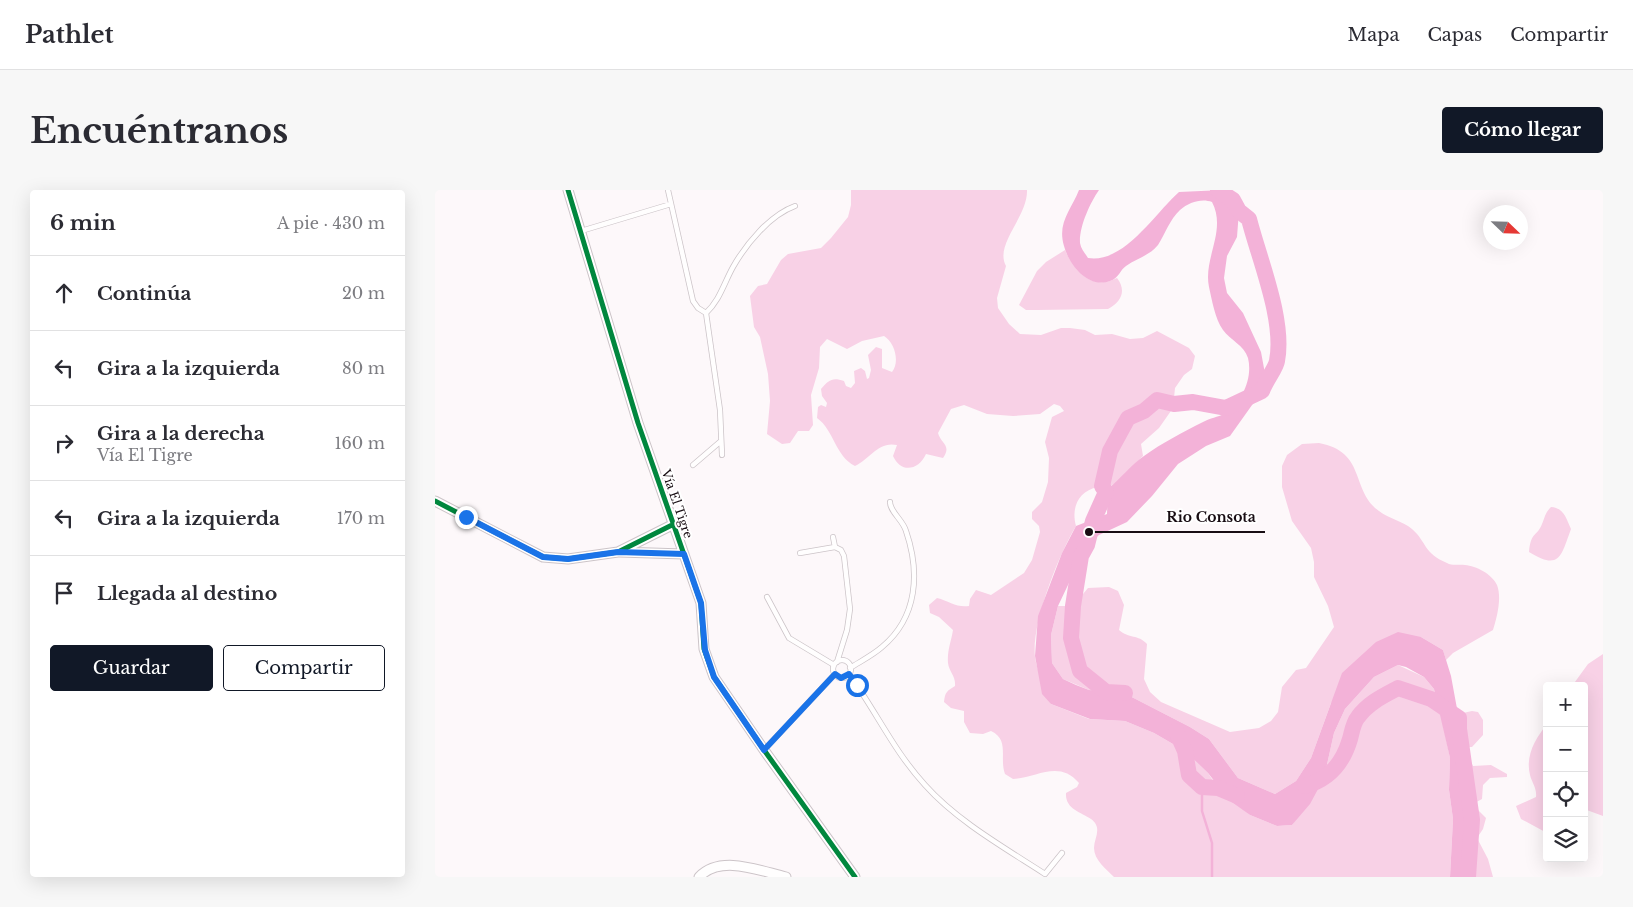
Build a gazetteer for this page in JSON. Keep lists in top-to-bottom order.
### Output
{
  "streets": {
    "street": ["Vía El Tigre"]
  },
  "places": ["Rio Consota"],
  "north": "bottom right",
  "page": {
    "header": "Pathlet",
    "nav": ["Mapa", "Capas", "Compartir"],
    "buttons": [
      "Cómo llegar",
      ["Guardar", "Compartir"]
    ],
    "title": "Encuéntranos",
    "heading": ["6 min", "A pie · 430 m"],
    "list": [
      ["Continúa", "20 m"],
      ["Gira a la izquierda", "80 m"],
      ["Gira a la derecha", "Vía El Tigre", "160 m"],
      ["Gira a la izquierda", "170 m"],
      "Llegada al destino"
    ],
    "map_buttons": ["+", "−"]
  }
}
